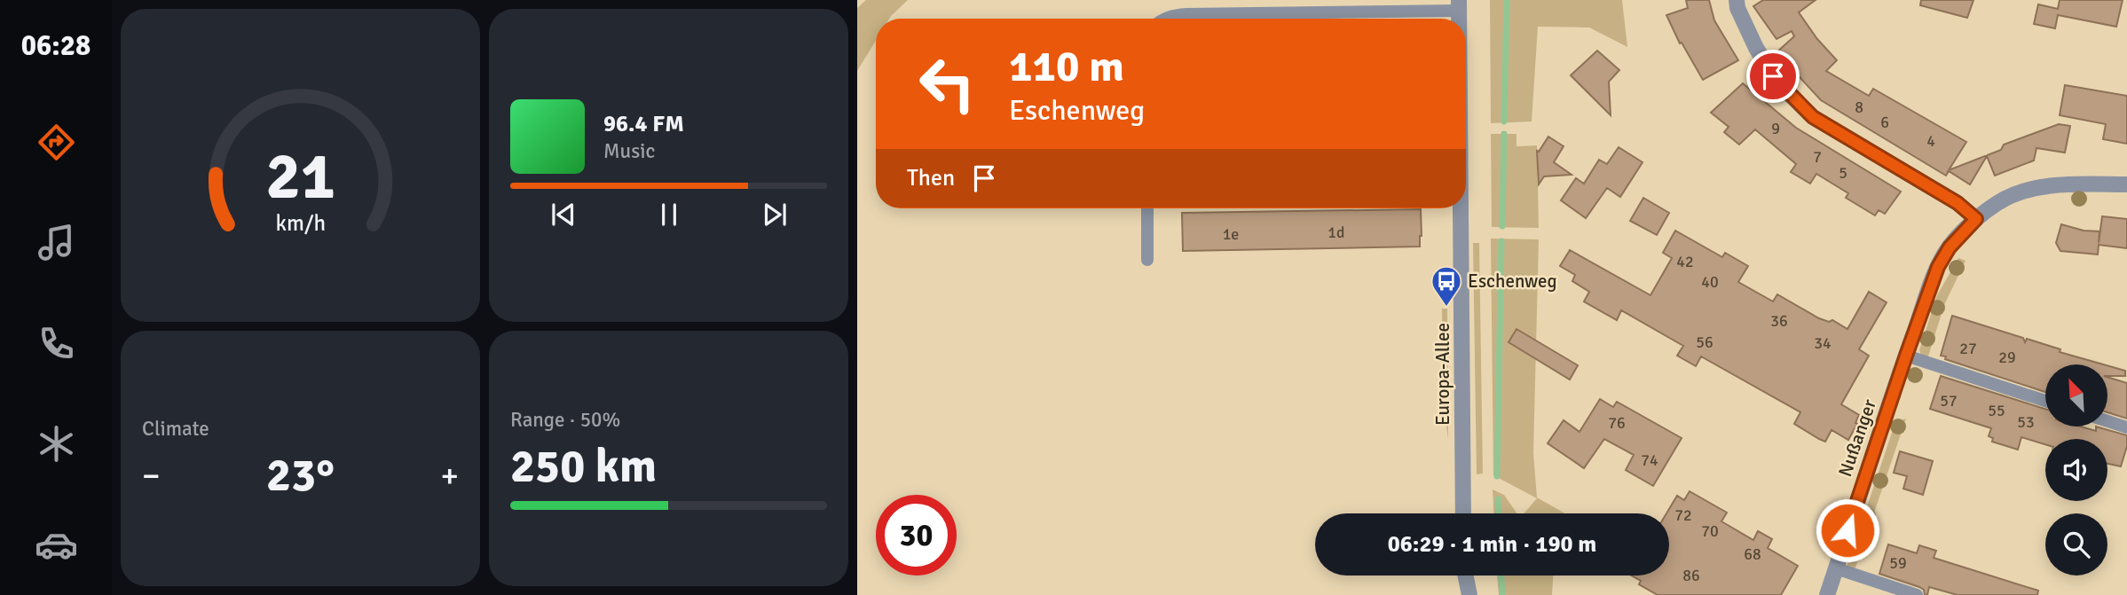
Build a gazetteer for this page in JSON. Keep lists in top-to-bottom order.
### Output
{
  "streets": {
    "street": ["Europa-Allee", "Nußanger"]
  },
  "places": {
    "bus stop": ["Eschenweg"]
  },
  "house_numbers": [
    "8",
    "6",
    "9",
    "4",
    "7",
    "5",
    "1d",
    "1e",
    "42",
    "40",
    "36",
    "56",
    "34",
    "27",
    "29",
    "57",
    "55",
    "53",
    "76",
    "74",
    "72",
    "70",
    "68",
    "59",
    "86"
  ],
  "north": "top left",
  "page": {
    "tabs": "06:28",
    "turn": ["110 m", "Eschenweg"],
    "song": ["96.4 FM", "Music"],
    "then": "Then",
    "tile": [
      "Climate",
      ["Range · 50%", "250 km"]
    ],
    "heat": ["−", "23°", "+"],
    "limit": "30",
    "trip": "06:29 · 1 min · 190 m",
    "gauge": ["21", "km/h"]
  }
}
